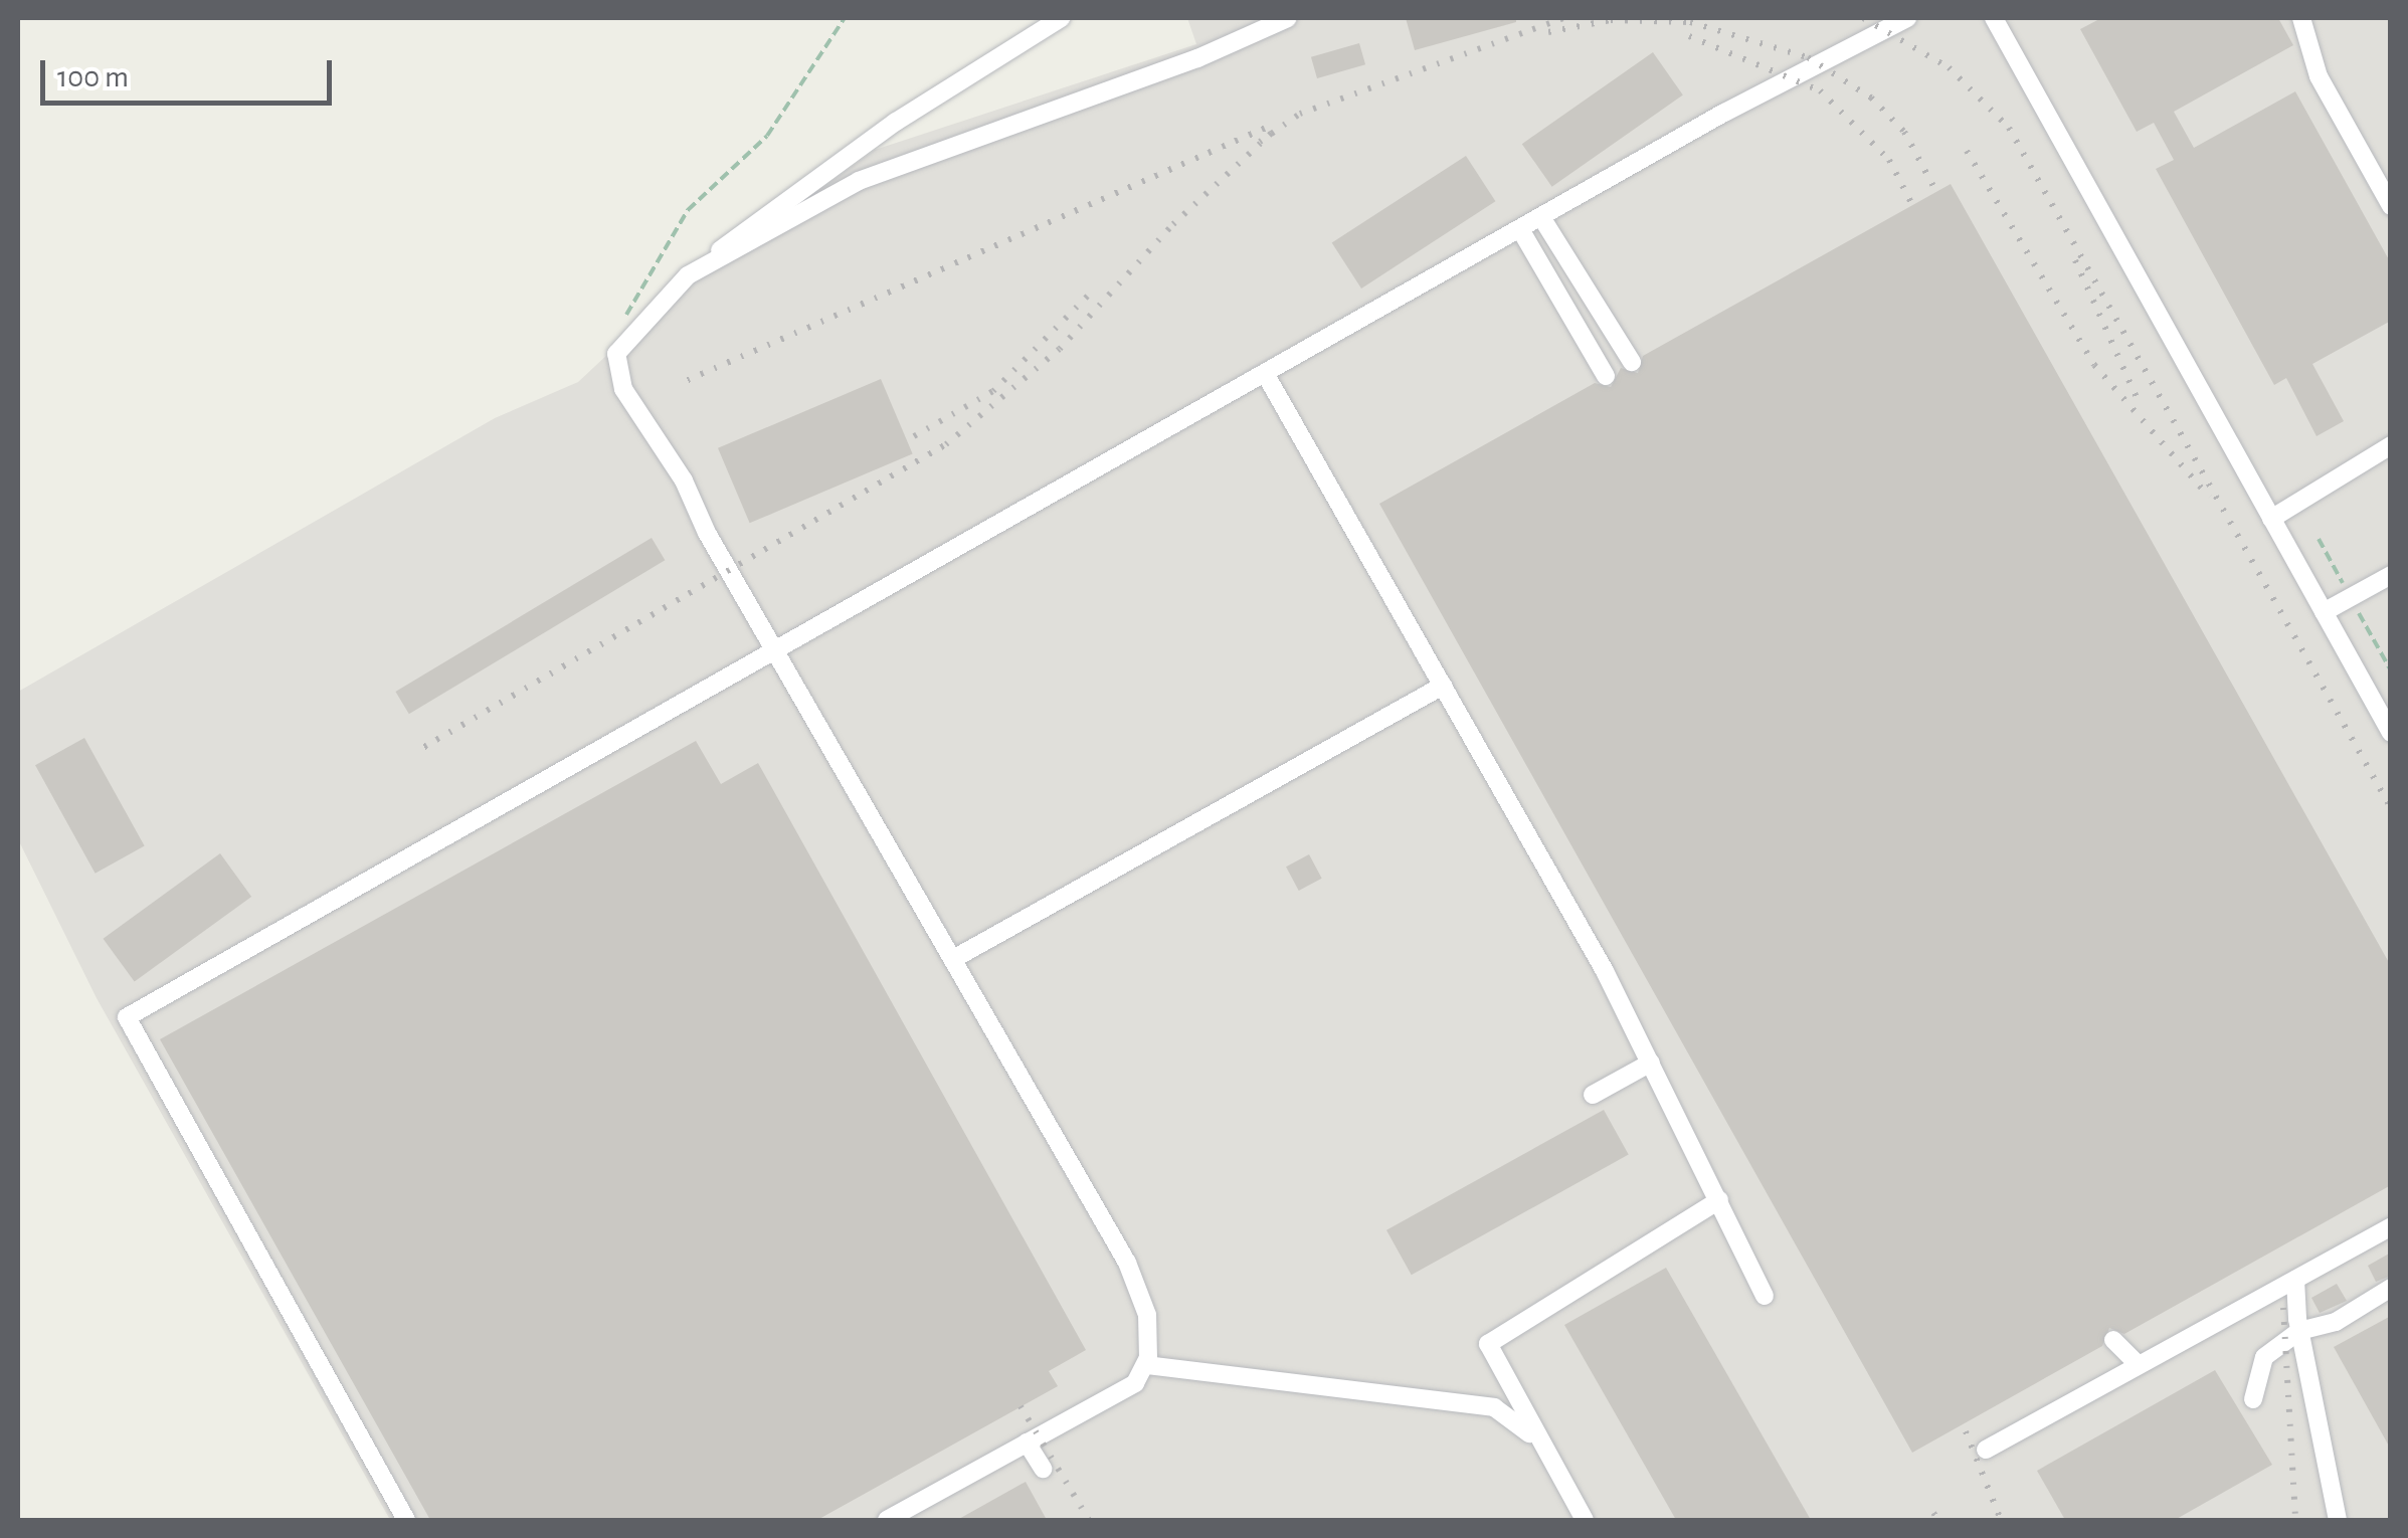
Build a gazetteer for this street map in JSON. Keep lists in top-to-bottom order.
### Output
{
  "scale_bar": "100 m"
}
